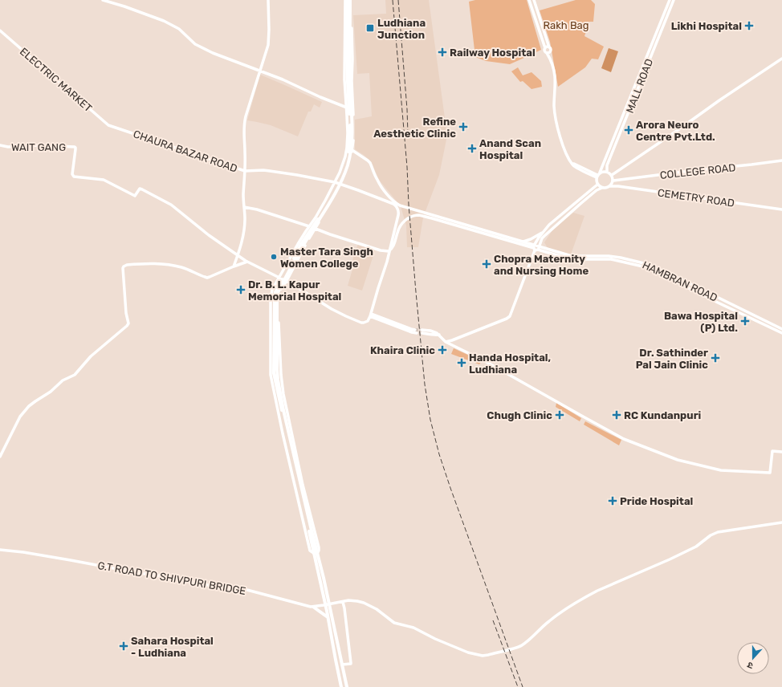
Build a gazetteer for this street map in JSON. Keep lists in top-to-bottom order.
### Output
{
  "streets": {
    "street": [
      "ELECTRIC MARKET",
      "MALL ROAD",
      "WAIT GANG",
      "CHAURA BAZAR ROAD",
      "COLLEGE ROAD",
      "CEMETRY ROAD",
      "HAMBRAN ROAD",
      "G.T ROAD TO SHIVPURI BRIDGE"
    ]
  },
  "crossings": [
    ["ELECTRIC MARKET", "CHAURA BAZAR ROAD"],
    ["MALL ROAD", "COLLEGE ROAD"],
    ["MALL ROAD", "CEMETRY ROAD"],
    ["COLLEGE ROAD", "CEMETRY ROAD"]
  ],
  "parks": ["Rakh Bag"],
  "places": {
    "health": [
      "Likhi Hospital",
      "Railway Hospital",
      "Refine Aesthetic Clinic",
      "Arora Neuro Centre Pvt.Ltd.",
      "Anand Scan Hospital",
      "Chopra Maternity and Nursing Home",
      "Dr. B. L. Kapur Memorial Hospital",
      "Bawa Hospital (P) Ltd.",
      "Khaira Clinic",
      "Dr. Sathinder Pal Jain Clinic",
      "Handa Hospital, Ludhiana",
      "Chugh Clinic",
      "RC Kundanpuri",
      "Pride Hospital",
      "Sahara Hospital - Ludhiana"
    ],
    "transit": ["Ludhiana Junction"],
    "other": ["Master Tara Singh Women College"]
  },
  "north": "bottom"
}
